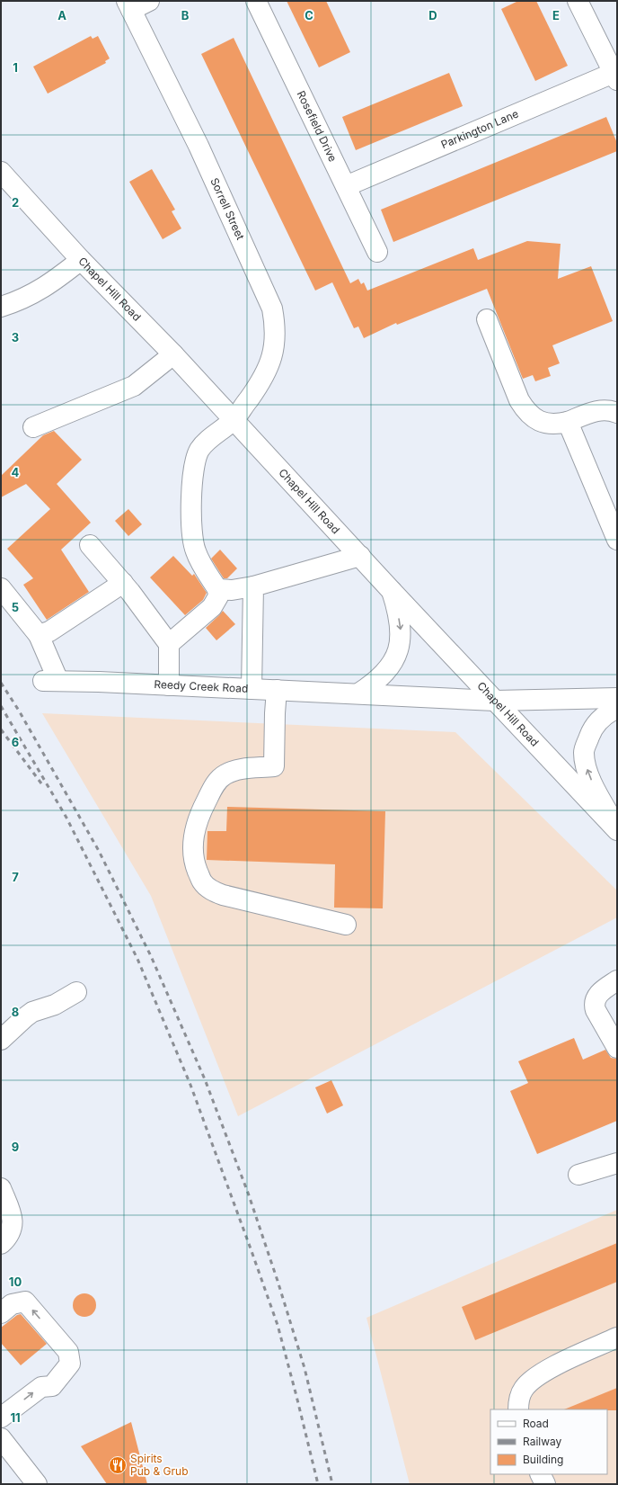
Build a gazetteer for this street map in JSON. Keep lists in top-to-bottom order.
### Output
{
  "streets": {
    "street": [
      "Rosefield Drive",
      "Parkington Lane",
      "Sorrell Street",
      "Chapel Hill Road",
      "Reedy Creek Road"
    ]
  },
  "crossings": [
    ["Rosefield Drive", "Parkington Lane"],
    ["Sorrell Street", "Chapel Hill Road"],
    ["Chapel Hill Road", "Reedy Creek Road"]
  ],
  "places": {
    "restaurant": ["Spirits Pub & Grub"]
  },
  "legend": ["Road", "Railway", "Building"],
  "grid": {
    "columns": [
      "A",
      "B",
      "C",
      "D",
      "E"
    ],
    "rows": [
      "1",
      "2",
      "3",
      "4",
      "5",
      "6",
      "7",
      "8",
      "9",
      "10",
      "11"
    ]
  }
}
